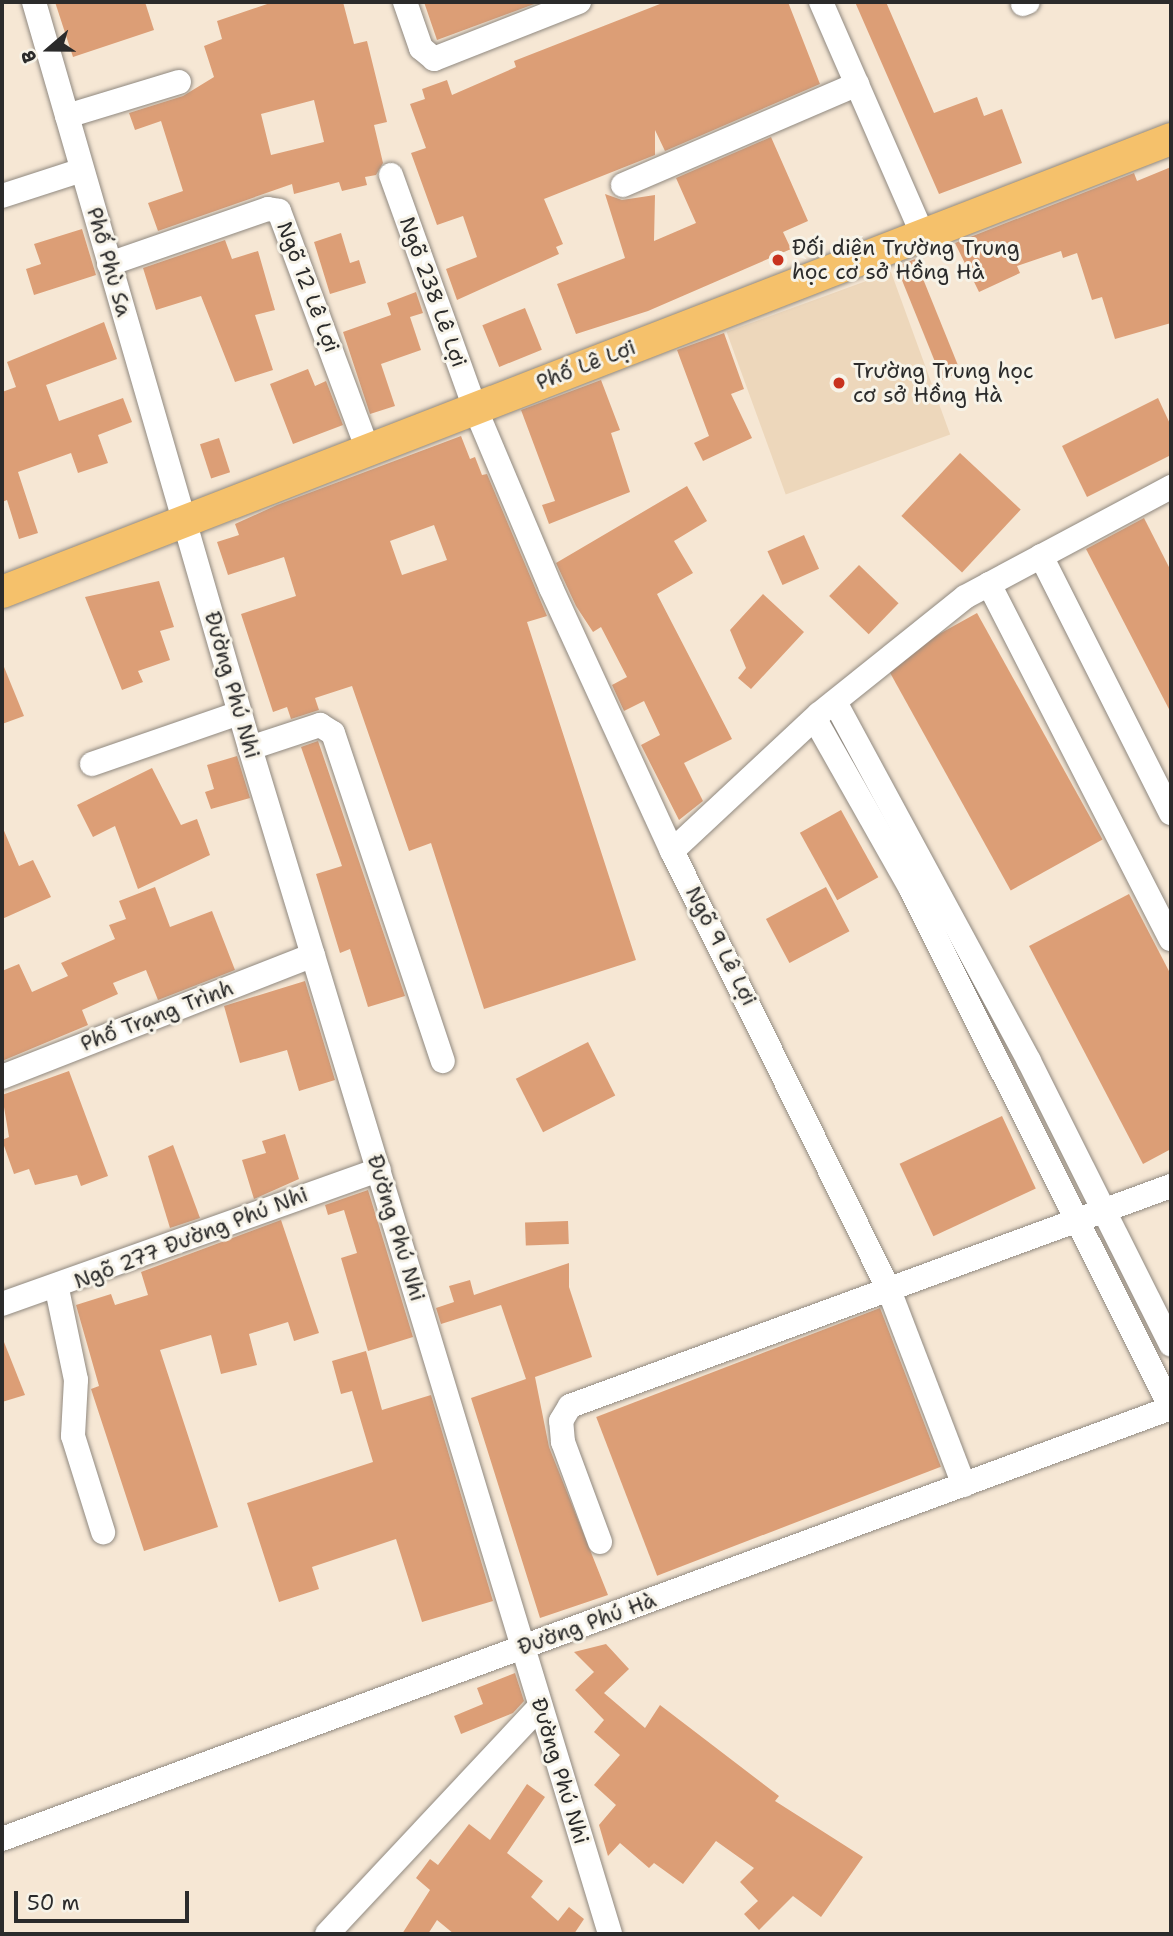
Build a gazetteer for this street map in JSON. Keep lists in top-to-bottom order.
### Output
{
  "streets": {
    "main road": ["Phố Lê Lợi"],
    "street": [
      "Phố Phù Sa",
      "Ngõ 12 Lê Lợi",
      "Ngõ 238 Lê Lợi",
      "Đường Phú Nhi",
      "Ngõ 9 Lê Lợi",
      "Phố Trạng Trình",
      "Ngõ 277 Đường Phú Nhi",
      "Đường Phú Hà"
    ]
  },
  "crossings": [
    ["Phố Phù Sa", "Ngõ 12 Lê Lợi"],
    ["Phố Phù Sa", "Phố Lê Lợi"],
    ["Phố Phù Sa", "Đường Phú Nhi"],
    ["Ngõ 12 Lê Lợi", "Phố Lê Lợi"],
    ["Ngõ 238 Lê Lợi", "Phố Lê Lợi"],
    ["Ngõ 238 Lê Lợi", "Ngõ 9 Lê Lợi"],
    ["Phố Lê Lợi", "Đường Phú Nhi"],
    ["Phố Lê Lợi", "Ngõ 9 Lê Lợi"],
    ["Đường Phú Nhi", "Phố Trạng Trình"],
    ["Đường Phú Nhi", "Ngõ 277 Đường Phú Nhi"],
    ["Đường Phú Nhi", "Đường Phú Hà"],
    ["Ngõ 9 Lê Lợi", "Đường Phú Hà"]
  ],
  "places": ["Đối diện Trường Trung học cơ sở Hồng Hà", "Trường Trung học cơ sở Hồng Hà"],
  "scale_bar": "50 m",
  "north": "left"
}
